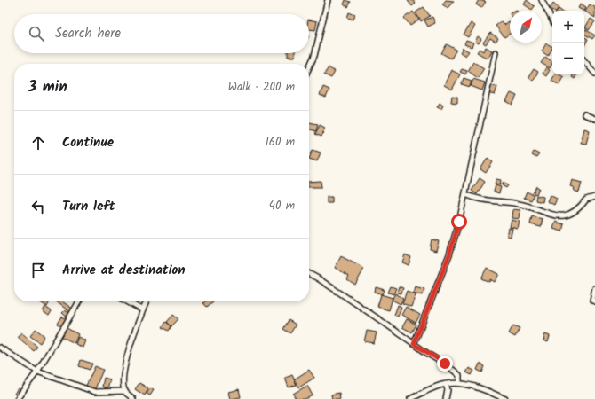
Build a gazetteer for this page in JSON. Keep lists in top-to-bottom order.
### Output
{
  "north": "top right",
  "page": {
    "map_buttons": ["+", "−"],
    "search": "Search here",
    "heading": ["3 min", "Walk · 200 m"],
    "list": [
      ["Continue", "160 m"],
      ["Turn left", "40 m"],
      "Arrive at destination"
    ]
  }
}
